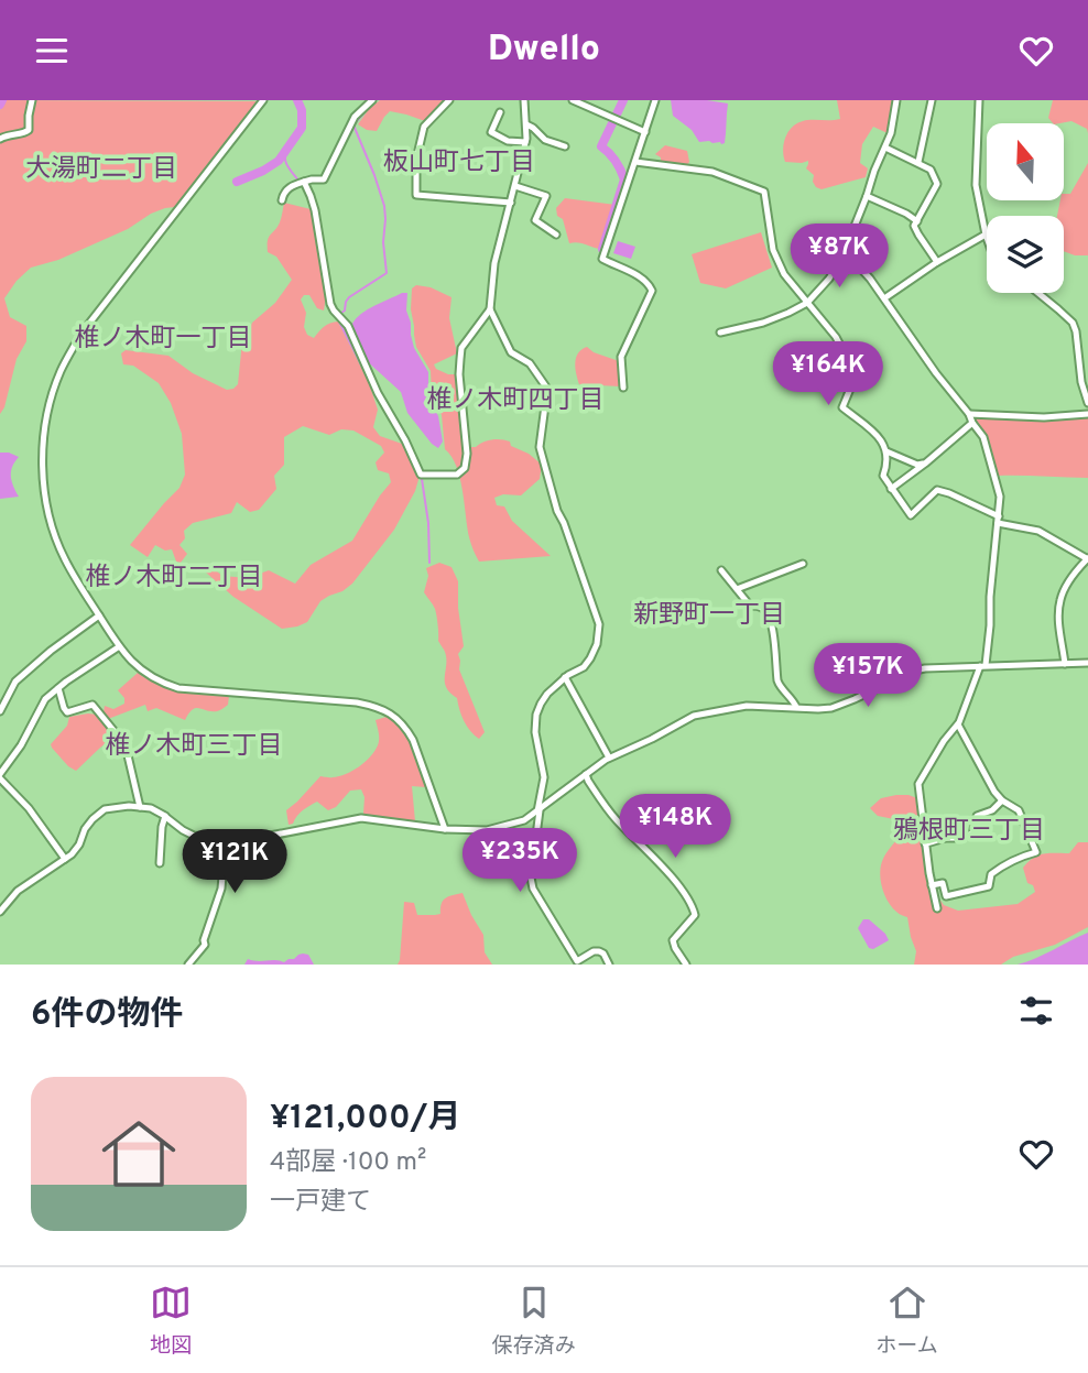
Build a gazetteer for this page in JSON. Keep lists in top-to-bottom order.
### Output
{
  "districts": [
    "板山町七丁目",
    "大湯町二丁目",
    "椎ノ木町一丁目",
    "椎ノ木町四丁目",
    "椎ノ木町二丁目",
    "新野町一丁目",
    "椎ノ木町三丁目",
    "鴉根町三丁目"
  ],
  "north": "top",
  "page": {
    "header": "Dwello",
    "price": [
      "¥87K",
      "¥164K",
      "¥157K",
      "¥148K",
      "¥235K",
      "¥121K"
    ],
    "heading": "6件の物件",
    "list": [
      {
        "name": "¥121,000/月",
        "note": "4部屋 · 100 m² · 一戸建て"
      }
    ],
    "tabs": ["地図", "保存済み", "ホーム"]
  }
}
